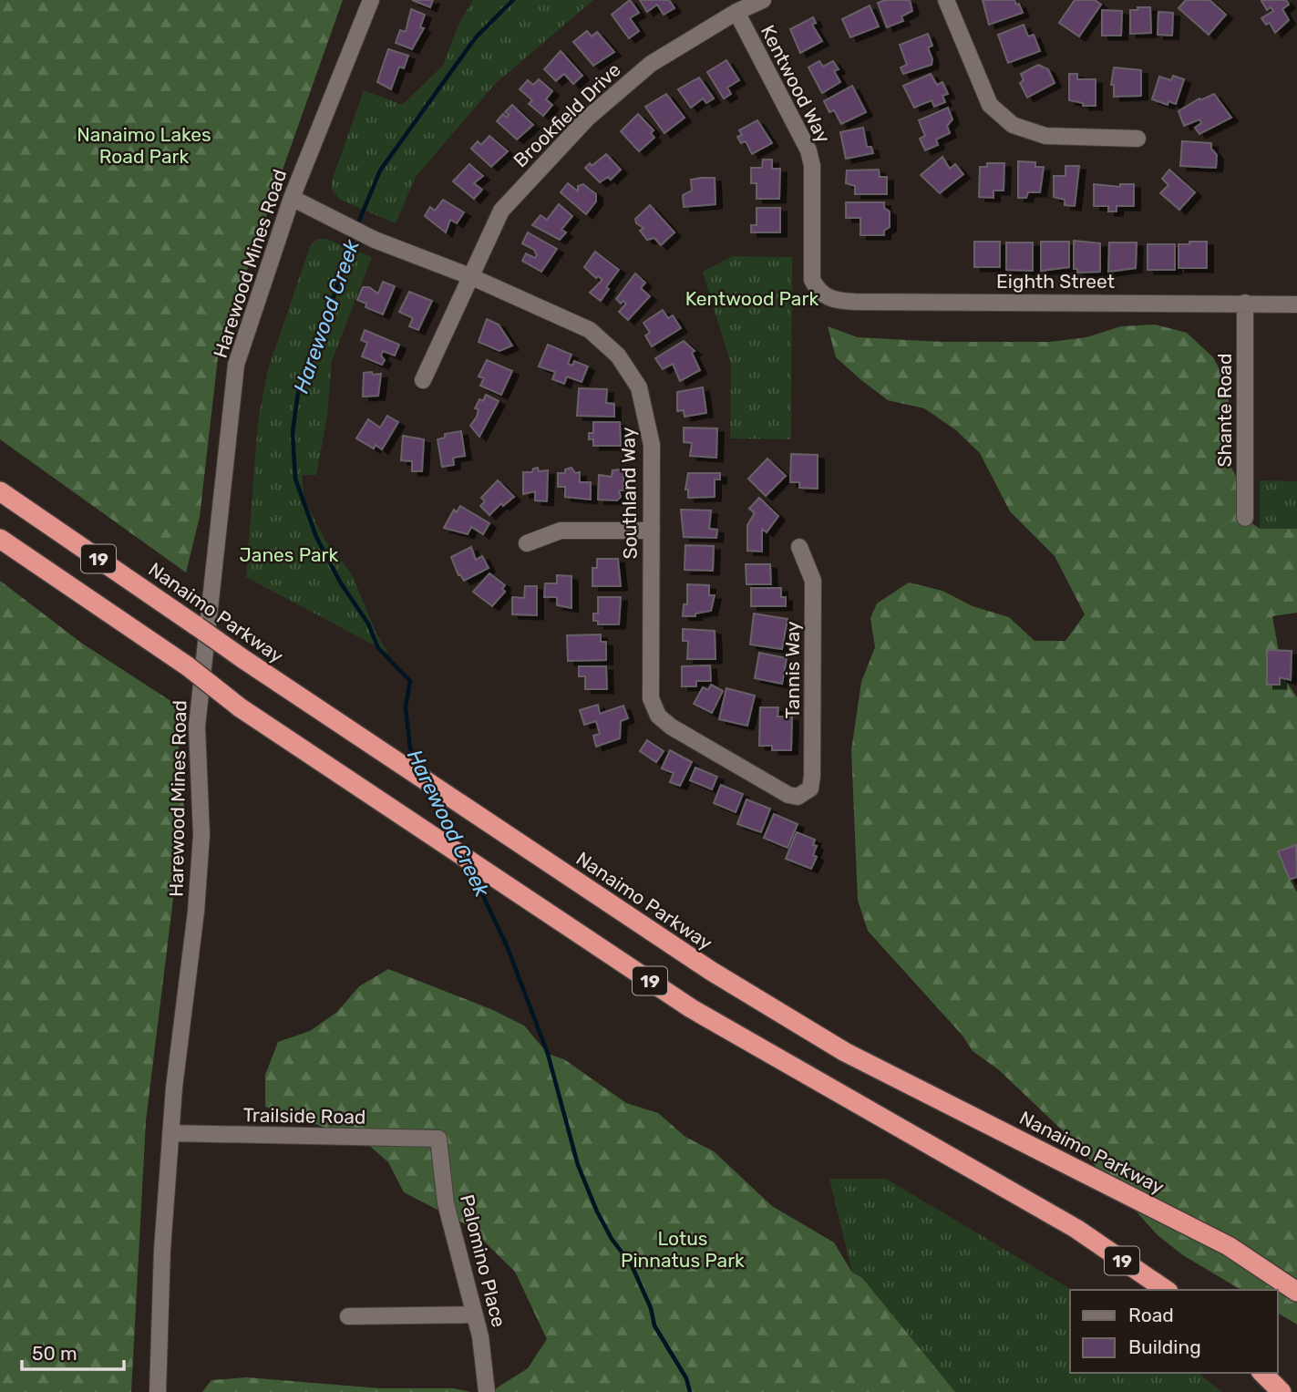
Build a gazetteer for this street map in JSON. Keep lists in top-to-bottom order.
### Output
{
  "streets": {
    "highway": ["19", "Nanaimo Parkway"],
    "street": [
      "Kentwood Way",
      "Brookfield Drive",
      "Harewood Mines Road",
      "Eighth Street",
      "Shante Road",
      "Southland Way",
      "Tannis Way",
      "Trailside Road",
      "Palomino Place"
    ]
  },
  "crossings": [
    ["Kentwood Way", "Brookfield Drive"],
    ["Kentwood Way", "Eighth Street"],
    ["Brookfield Drive", "Southland Way"],
    ["Harewood Mines Road", "Southland Way"],
    ["Harewood Mines Road", "Trailside Road"],
    ["Eighth Street", "Shante Road"],
    ["Southland Way", "Tannis Way"],
    ["Trailside Road", "Palomino Place"]
  ],
  "water": ["Harewood Creek"],
  "parks": [
    "Nanaimo Lakes Road Park",
    "Kentwood Park",
    "Janes Park",
    "Lotus Pinnatus Park"
  ],
  "legend": ["Road", "Building"],
  "scale_bar": "50 m"
}
